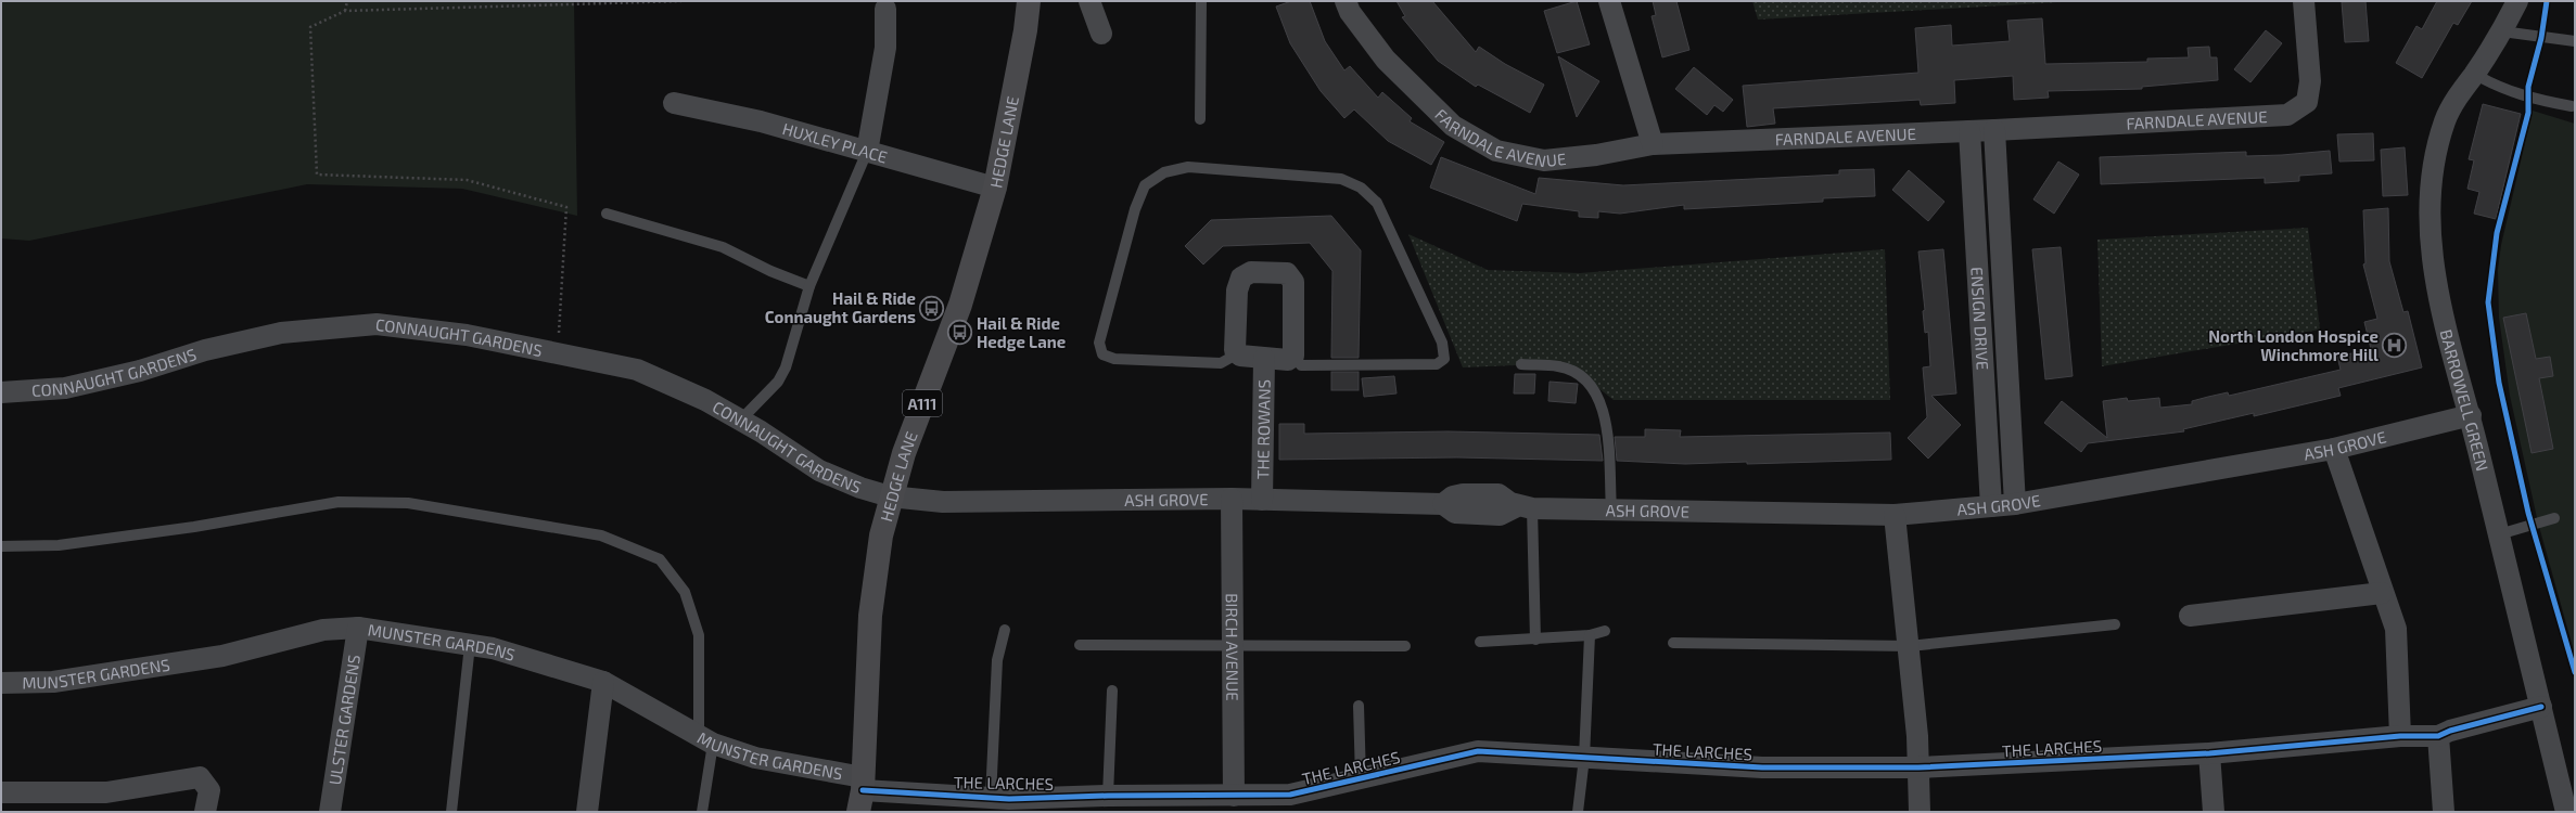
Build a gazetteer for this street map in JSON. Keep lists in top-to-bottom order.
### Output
{
  "streets": {
    "main road": ["HEDGE LANE", "A111"],
    "street": [
      "FARNDALE AVENUE",
      "HUXLEY PLACE",
      "ENSIGN DRIVE",
      "CONNAUGHT GARDENS",
      "BARROWELL GREEN",
      "THE ROWANS",
      "ASH GROVE",
      "MUNSTER GARDENS",
      "BIRCH AVENUE",
      "ULSTER GARDENS",
      "THE LARCHES"
    ]
  },
  "crossings": [
    ["FARNDALE AVENUE", "ENSIGN DRIVE"],
    ["HEDGE LANE", "HUXLEY PLACE"],
    ["HEDGE LANE", "CONNAUGHT GARDENS"],
    ["HEDGE LANE", "ASH GROVE"],
    ["HEDGE LANE", "MUNSTER GARDENS"],
    ["HEDGE LANE", "THE LARCHES"],
    ["ENSIGN DRIVE", "ASH GROVE"],
    ["CONNAUGHT GARDENS", "ASH GROVE"],
    ["BARROWELL GREEN", "ASH GROVE"],
    ["BARROWELL GREEN", "THE LARCHES"],
    ["THE ROWANS", "ASH GROVE"],
    ["ASH GROVE", "BIRCH AVENUE"],
    ["MUNSTER GARDENS", "ULSTER GARDENS"],
    ["MUNSTER GARDENS", "THE LARCHES"],
    ["BIRCH AVENUE", "THE LARCHES"]
  ],
  "places": {
    "bus stop": ["Hail & Ride Connaught Gardens", "Hail & Ride Hedge Lane"],
    "hospital": ["North London Hospice Winchmore Hill"]
  }
}
